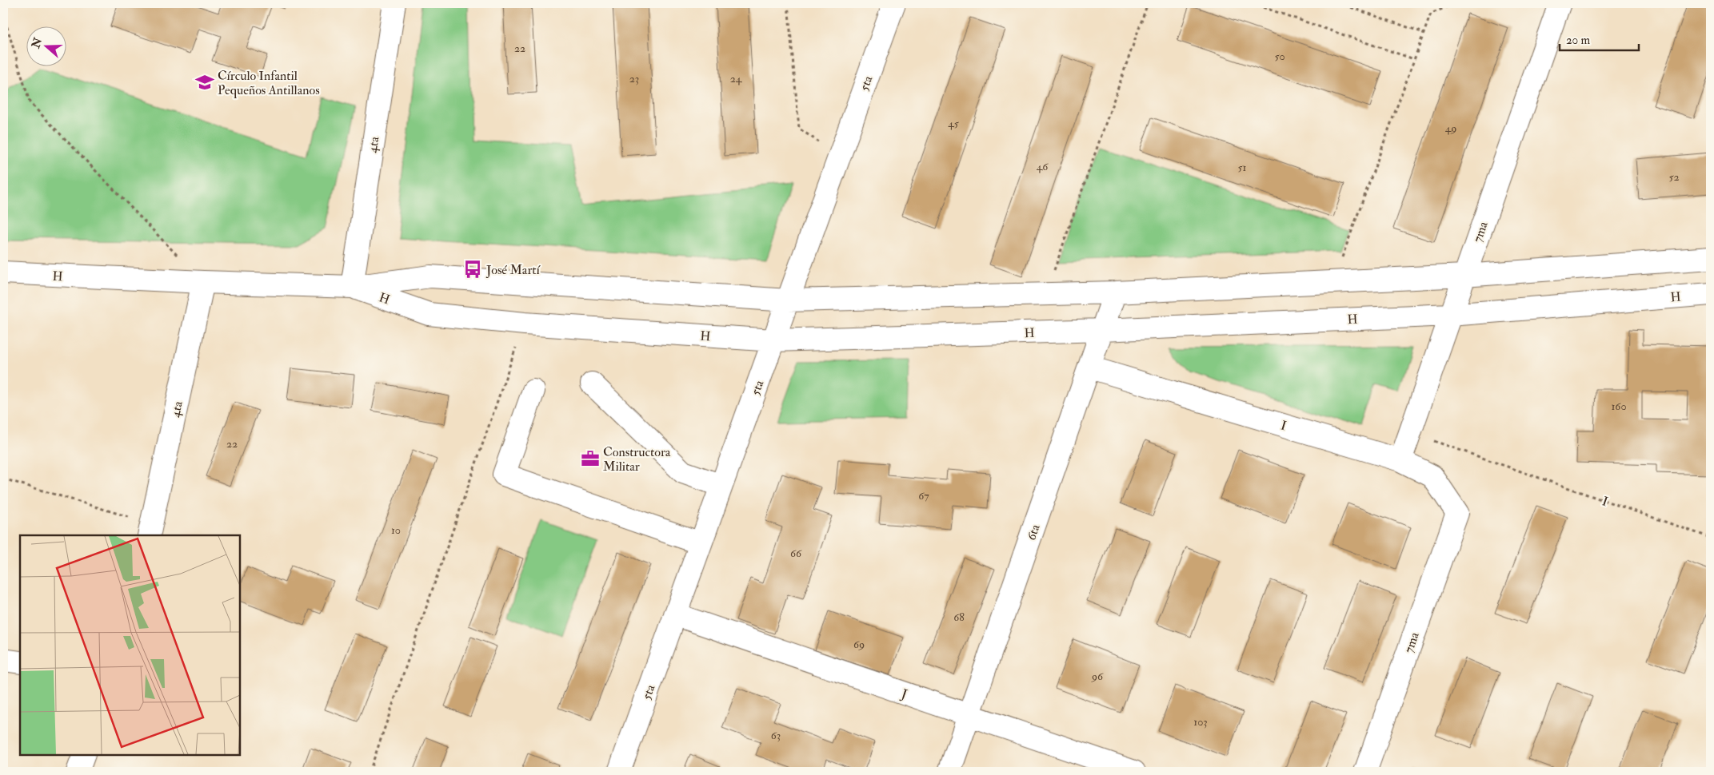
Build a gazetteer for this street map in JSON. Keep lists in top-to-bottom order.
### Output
{
  "streets": {
    "street": [
      "5ta",
      "4ta",
      "7ma",
      "H",
      "I",
      "6ta",
      "J"
    ]
  },
  "crossings": [
    ["5ta", "H"],
    ["5ta", "J"],
    ["4ta", "H"],
    ["7ma", "H"],
    ["7ma", "I"],
    ["H", "6ta"],
    ["I", "6ta"],
    ["6ta", "J"]
  ],
  "places": {
    "school or university": ["Círculo Infantil Pequeños Antillanos"],
    "bus stop": ["José Martí"],
    "office": ["Constructora Militar"]
  },
  "house_numbers": [
    "22",
    "50",
    "23",
    "24",
    "45",
    "49",
    "46",
    "51",
    "52",
    "160",
    "22",
    "67",
    "10",
    "66",
    "68",
    "69",
    "96",
    "103",
    "63"
  ],
  "scale_bar": "20 m",
  "north": "left"
}
